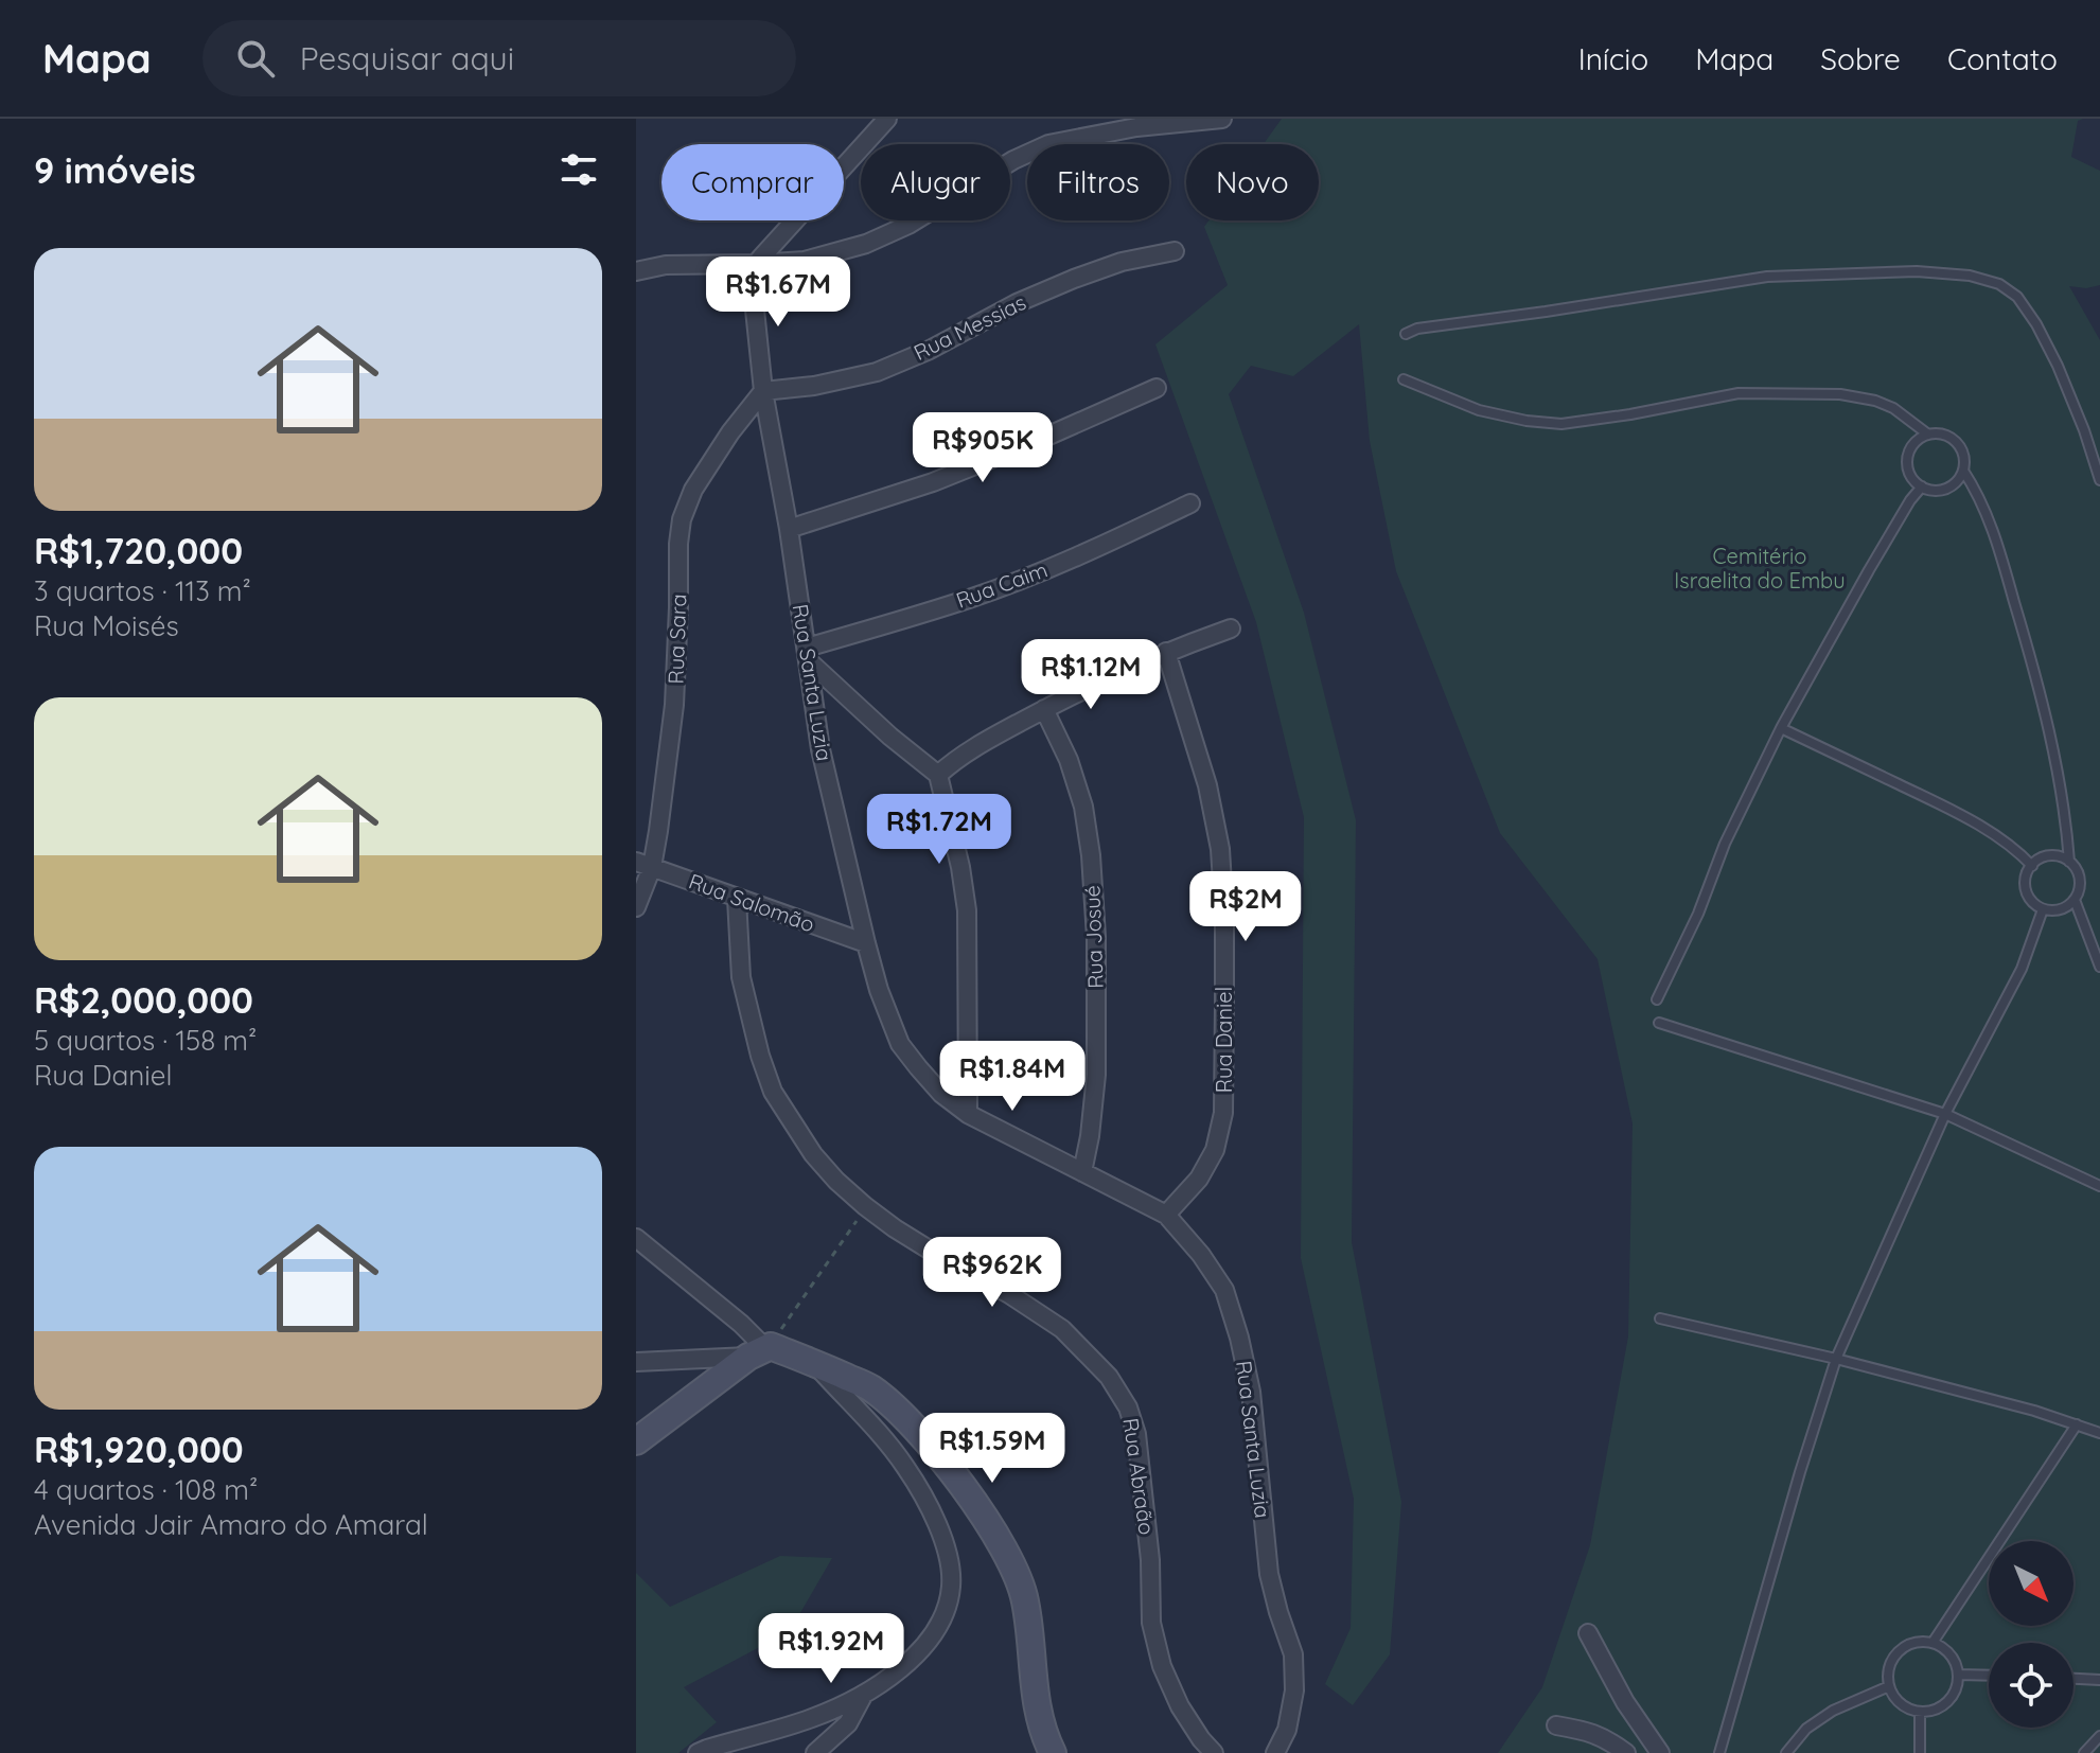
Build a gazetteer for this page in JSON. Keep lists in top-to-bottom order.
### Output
{
  "streets": {
    "street": [
      "Rua Messias",
      "Rua Caim",
      "Rua Sara",
      "Rua Santa Luzia",
      "Rua Salomão",
      "Rua Josué",
      "Rua Daniel",
      "Rua Abraão"
    ]
  },
  "crossings": [
    ["Rua Messias", "Rua Sara"],
    ["Rua Messias", "Rua Santa Luzia"],
    ["Rua Caim", "Rua Santa Luzia"],
    ["Rua Sara", "Rua Santa Luzia"],
    ["Rua Sara", "Rua Salomão"],
    ["Rua Santa Luzia", "Rua Salomão"],
    ["Rua Santa Luzia", "Rua Josué"],
    ["Rua Santa Luzia", "Rua Daniel"],
    ["Rua Salomão", "Rua Abraão"]
  ],
  "parks": ["Cemitério Israelita do Embu"],
  "north": "bottom right",
  "page": {
    "header": "Mapa",
    "search": "Pesquisar aqui",
    "nav": [
      "Início",
      "Mapa",
      "Sobre",
      "Contato"
    ],
    "heading": "9 imóveis",
    "chip": [
      "Comprar",
      "Alugar",
      "Filtros",
      "Novo"
    ],
    "list": [
      {
        "name": "R$1,720,000",
        "note": "3 quartos · 113 m² · Rua Moisés"
      },
      {
        "name": "R$2,000,000",
        "note": "5 quartos · 158 m² · Rua Daniel"
      },
      {
        "name": "R$1,920,000",
        "note": "4 quartos · 108 m² · Avenida Jair Amaro do Amaral"
      }
    ],
    "price": [
      "R$1.67M",
      "R$905K",
      "R$1.12M",
      "R$1.72M",
      "R$2M",
      "R$1.84M",
      "R$962K",
      "R$1.59M",
      "R$1.92M"
    ]
  }
}
